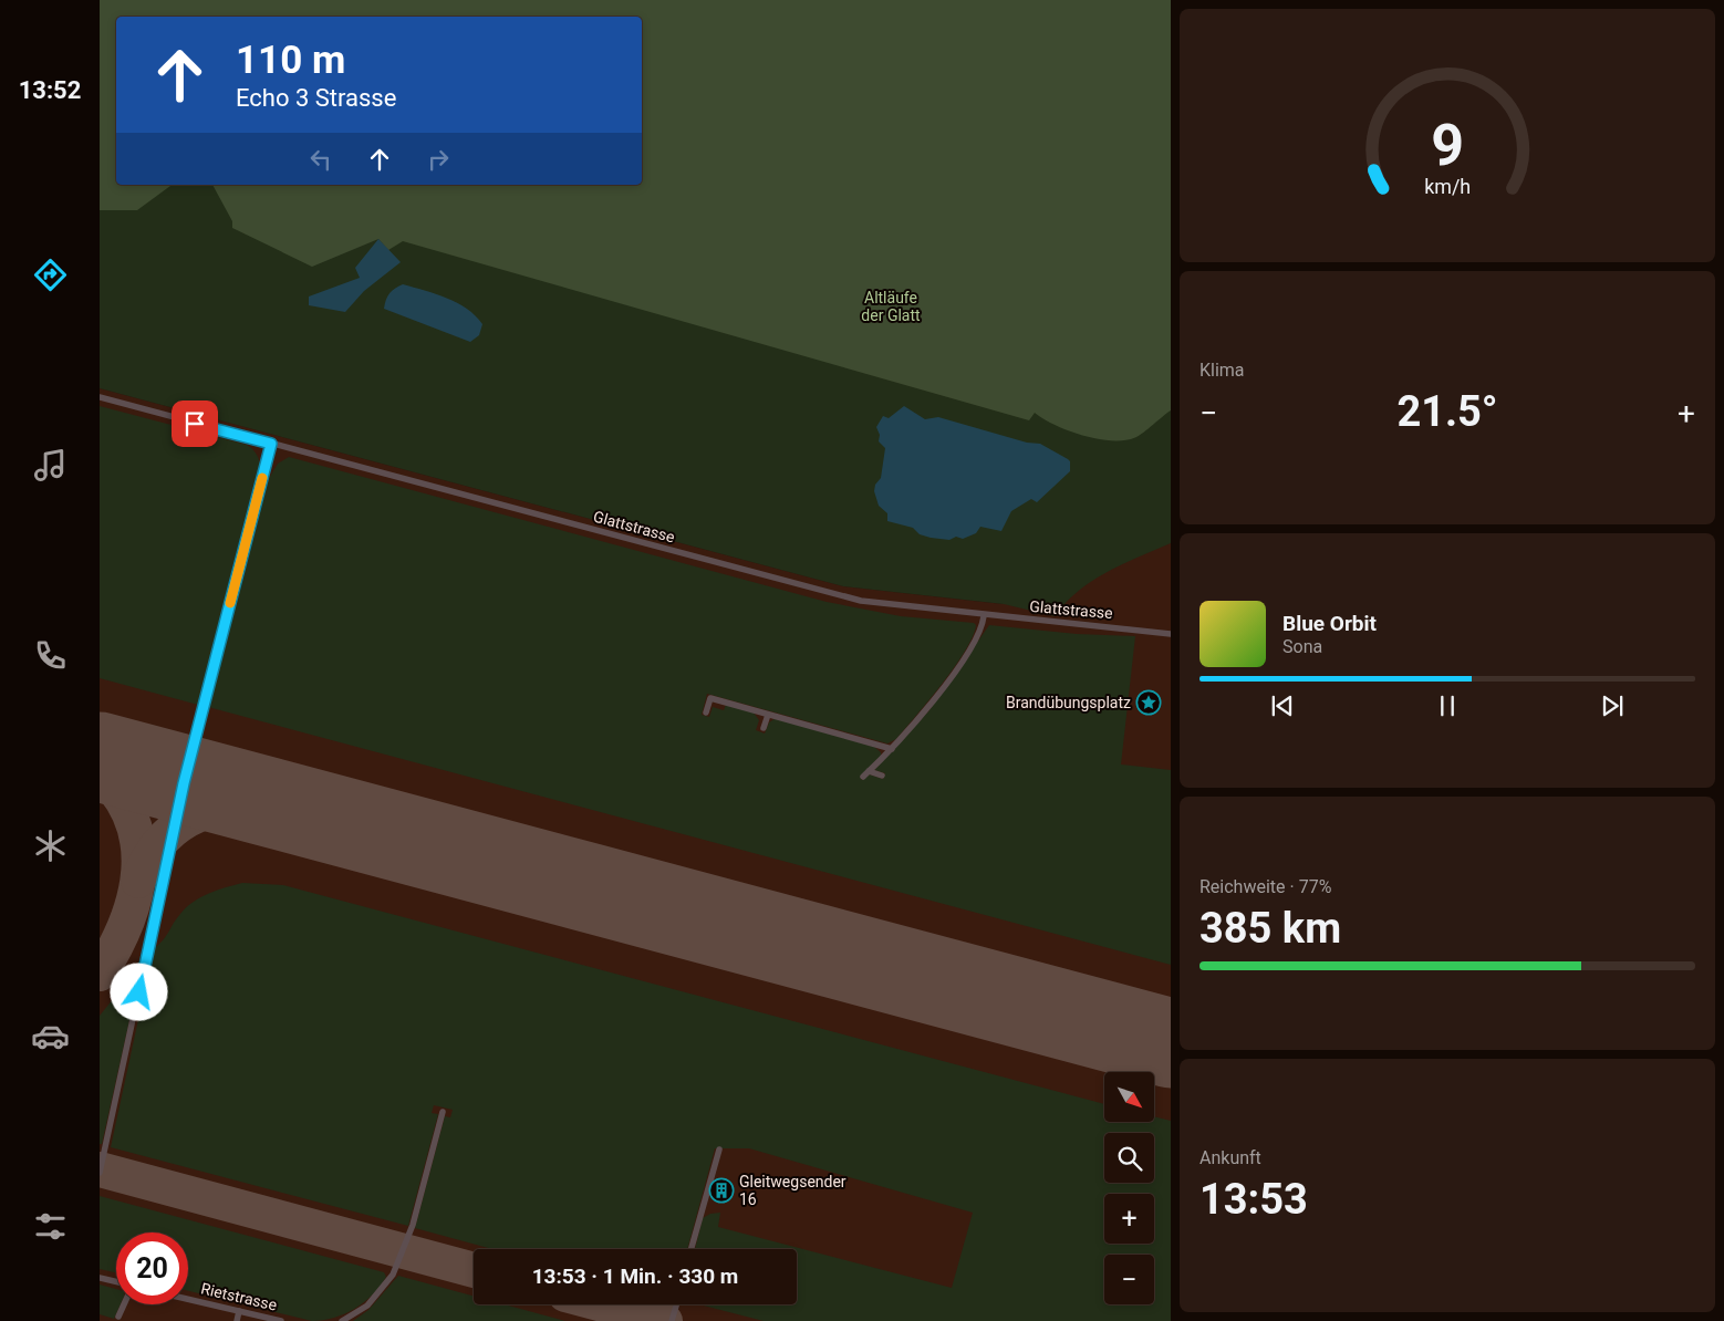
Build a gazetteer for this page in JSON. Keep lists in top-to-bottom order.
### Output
{
  "streets": {
    "lane": ["Glattstrasse", "Rietstrasse"]
  },
  "parks": ["Altläufe der Glatt"],
  "places": {
    "place": ["Brandübungsplatz"],
    "building": ["Gleitwegsender 16"]
  },
  "north": "bottom right",
  "page": {
    "tabs": "13:52",
    "turn": ["110 m", "Echo 3 Strasse"],
    "tile": [
      "Klima",
      ["Reichweite · 77%", "385 km"],
      ["Ankunft", "13:53"]
    ],
    "heat": ["−", "21.5°", "+"],
    "song": ["Blue Orbit", "Sona"],
    "map_buttons": ["+", "−"],
    "limit": "20",
    "trip": "13:53 · 1 Min. · 330 m",
    "gauge": ["9", "km/h"]
  }
}
